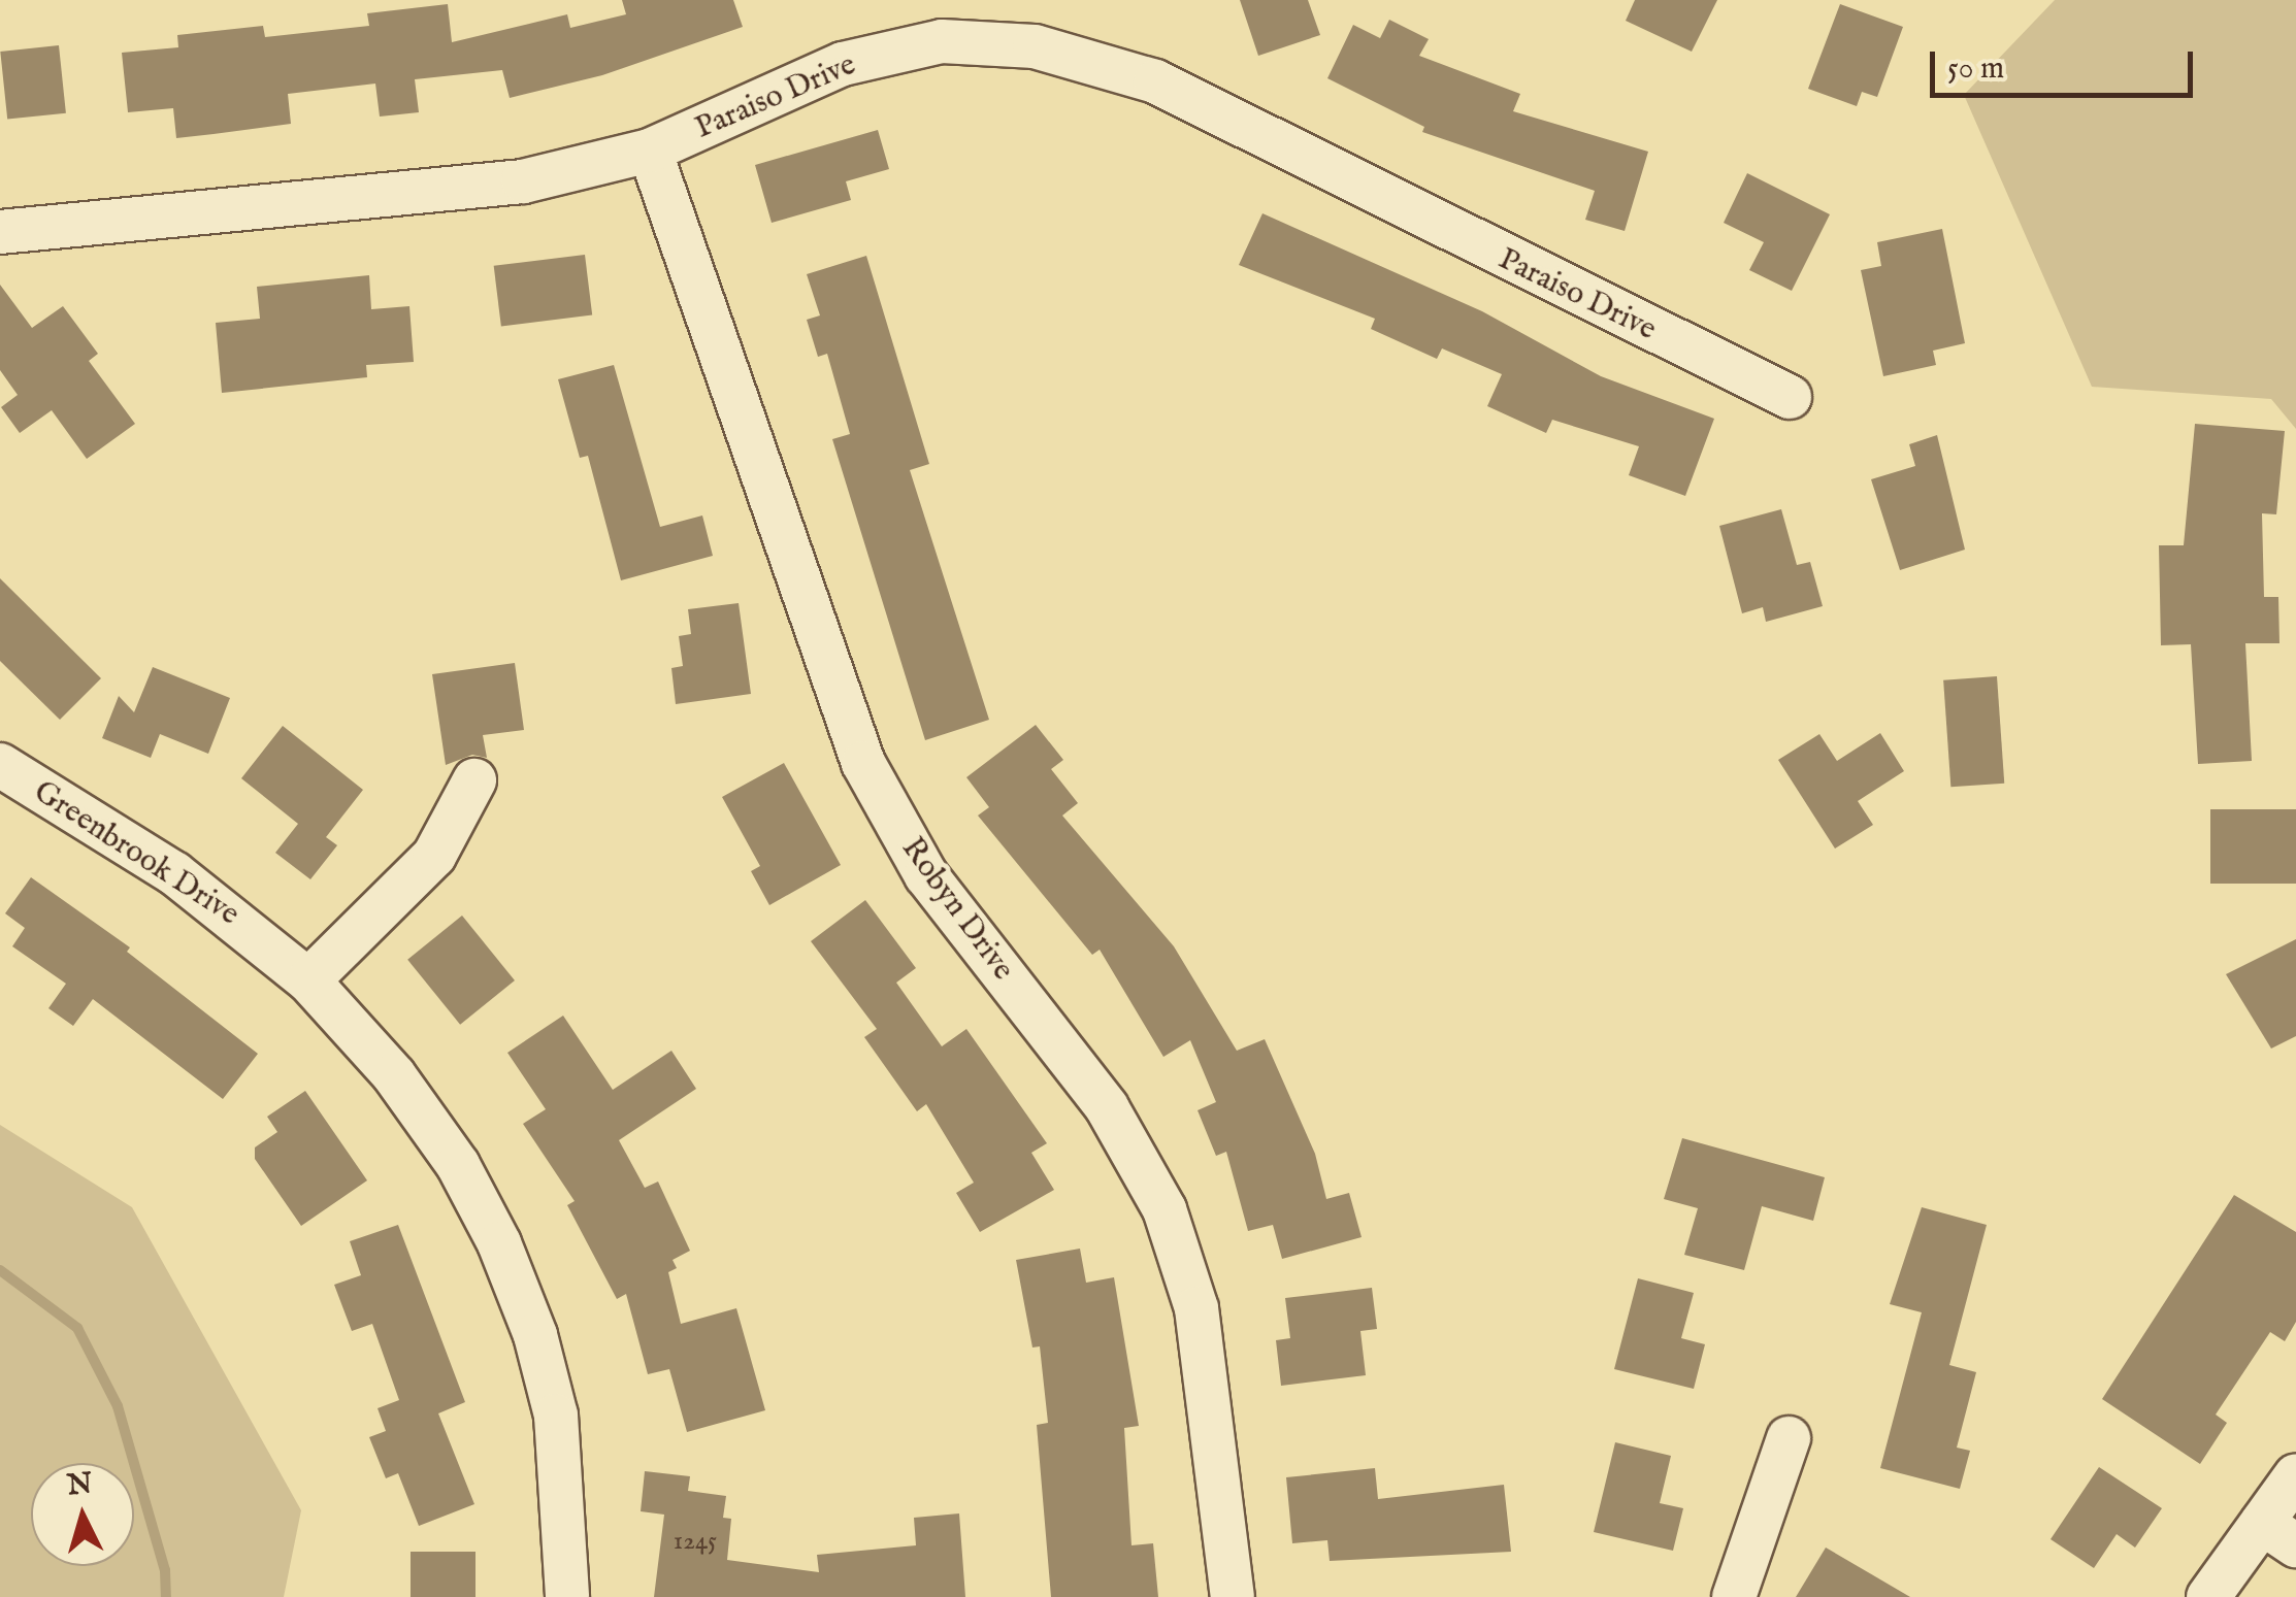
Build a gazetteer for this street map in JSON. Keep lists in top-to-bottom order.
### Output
{
  "streets": {
    "street": ["Paraiso Drive", "Greenbrook Drive", "Robyn Drive"]
  },
  "crossings": [
    ["Paraiso Drive", "Robyn Drive"]
  ],
  "house_numbers": ["1245"],
  "scale_bar": "50 m",
  "north": "top"
}
